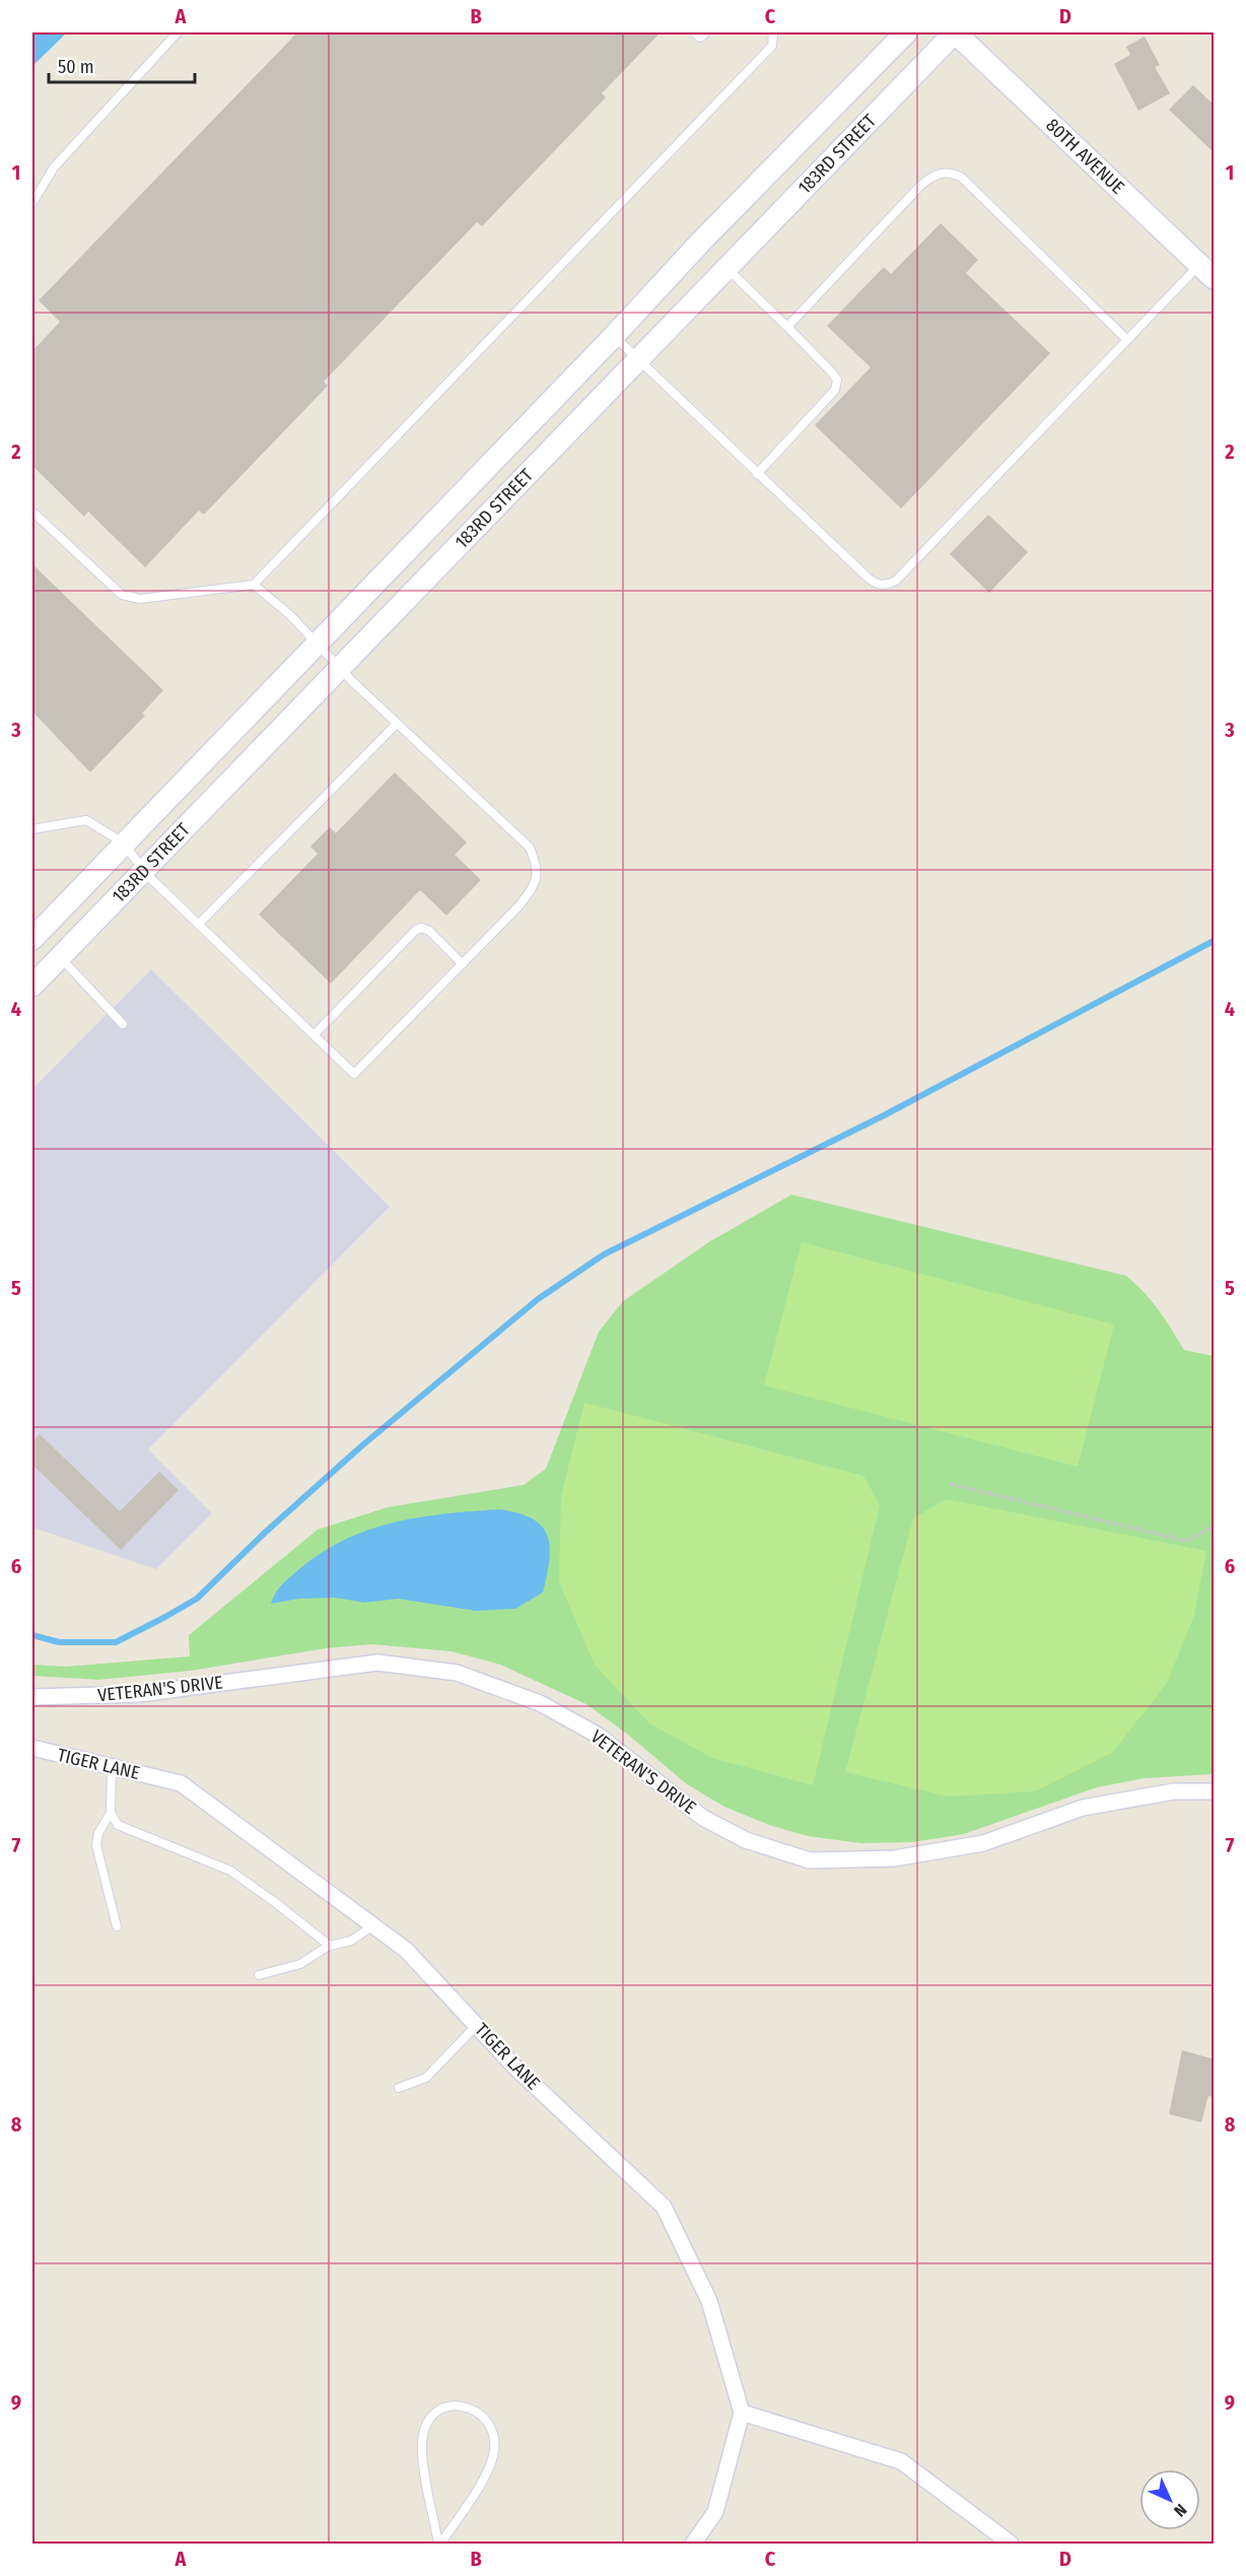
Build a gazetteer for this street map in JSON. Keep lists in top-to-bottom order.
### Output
{
  "streets": {
    "street": [
      "183RD STREET",
      "80TH AVENUE",
      "VETERAN'S DRIVE",
      "TIGER LANE"
    ]
  },
  "crossings": [
    ["183RD STREET", "80TH AVENUE"]
  ],
  "scale_bar": "50 m",
  "north": "bottom right",
  "grid": {
    "columns": [
      "A",
      "B",
      "C",
      "D"
    ],
    "rows": [
      "1",
      "2",
      "3",
      "4",
      "5",
      "6",
      "7",
      "8",
      "9"
    ]
  }
}
